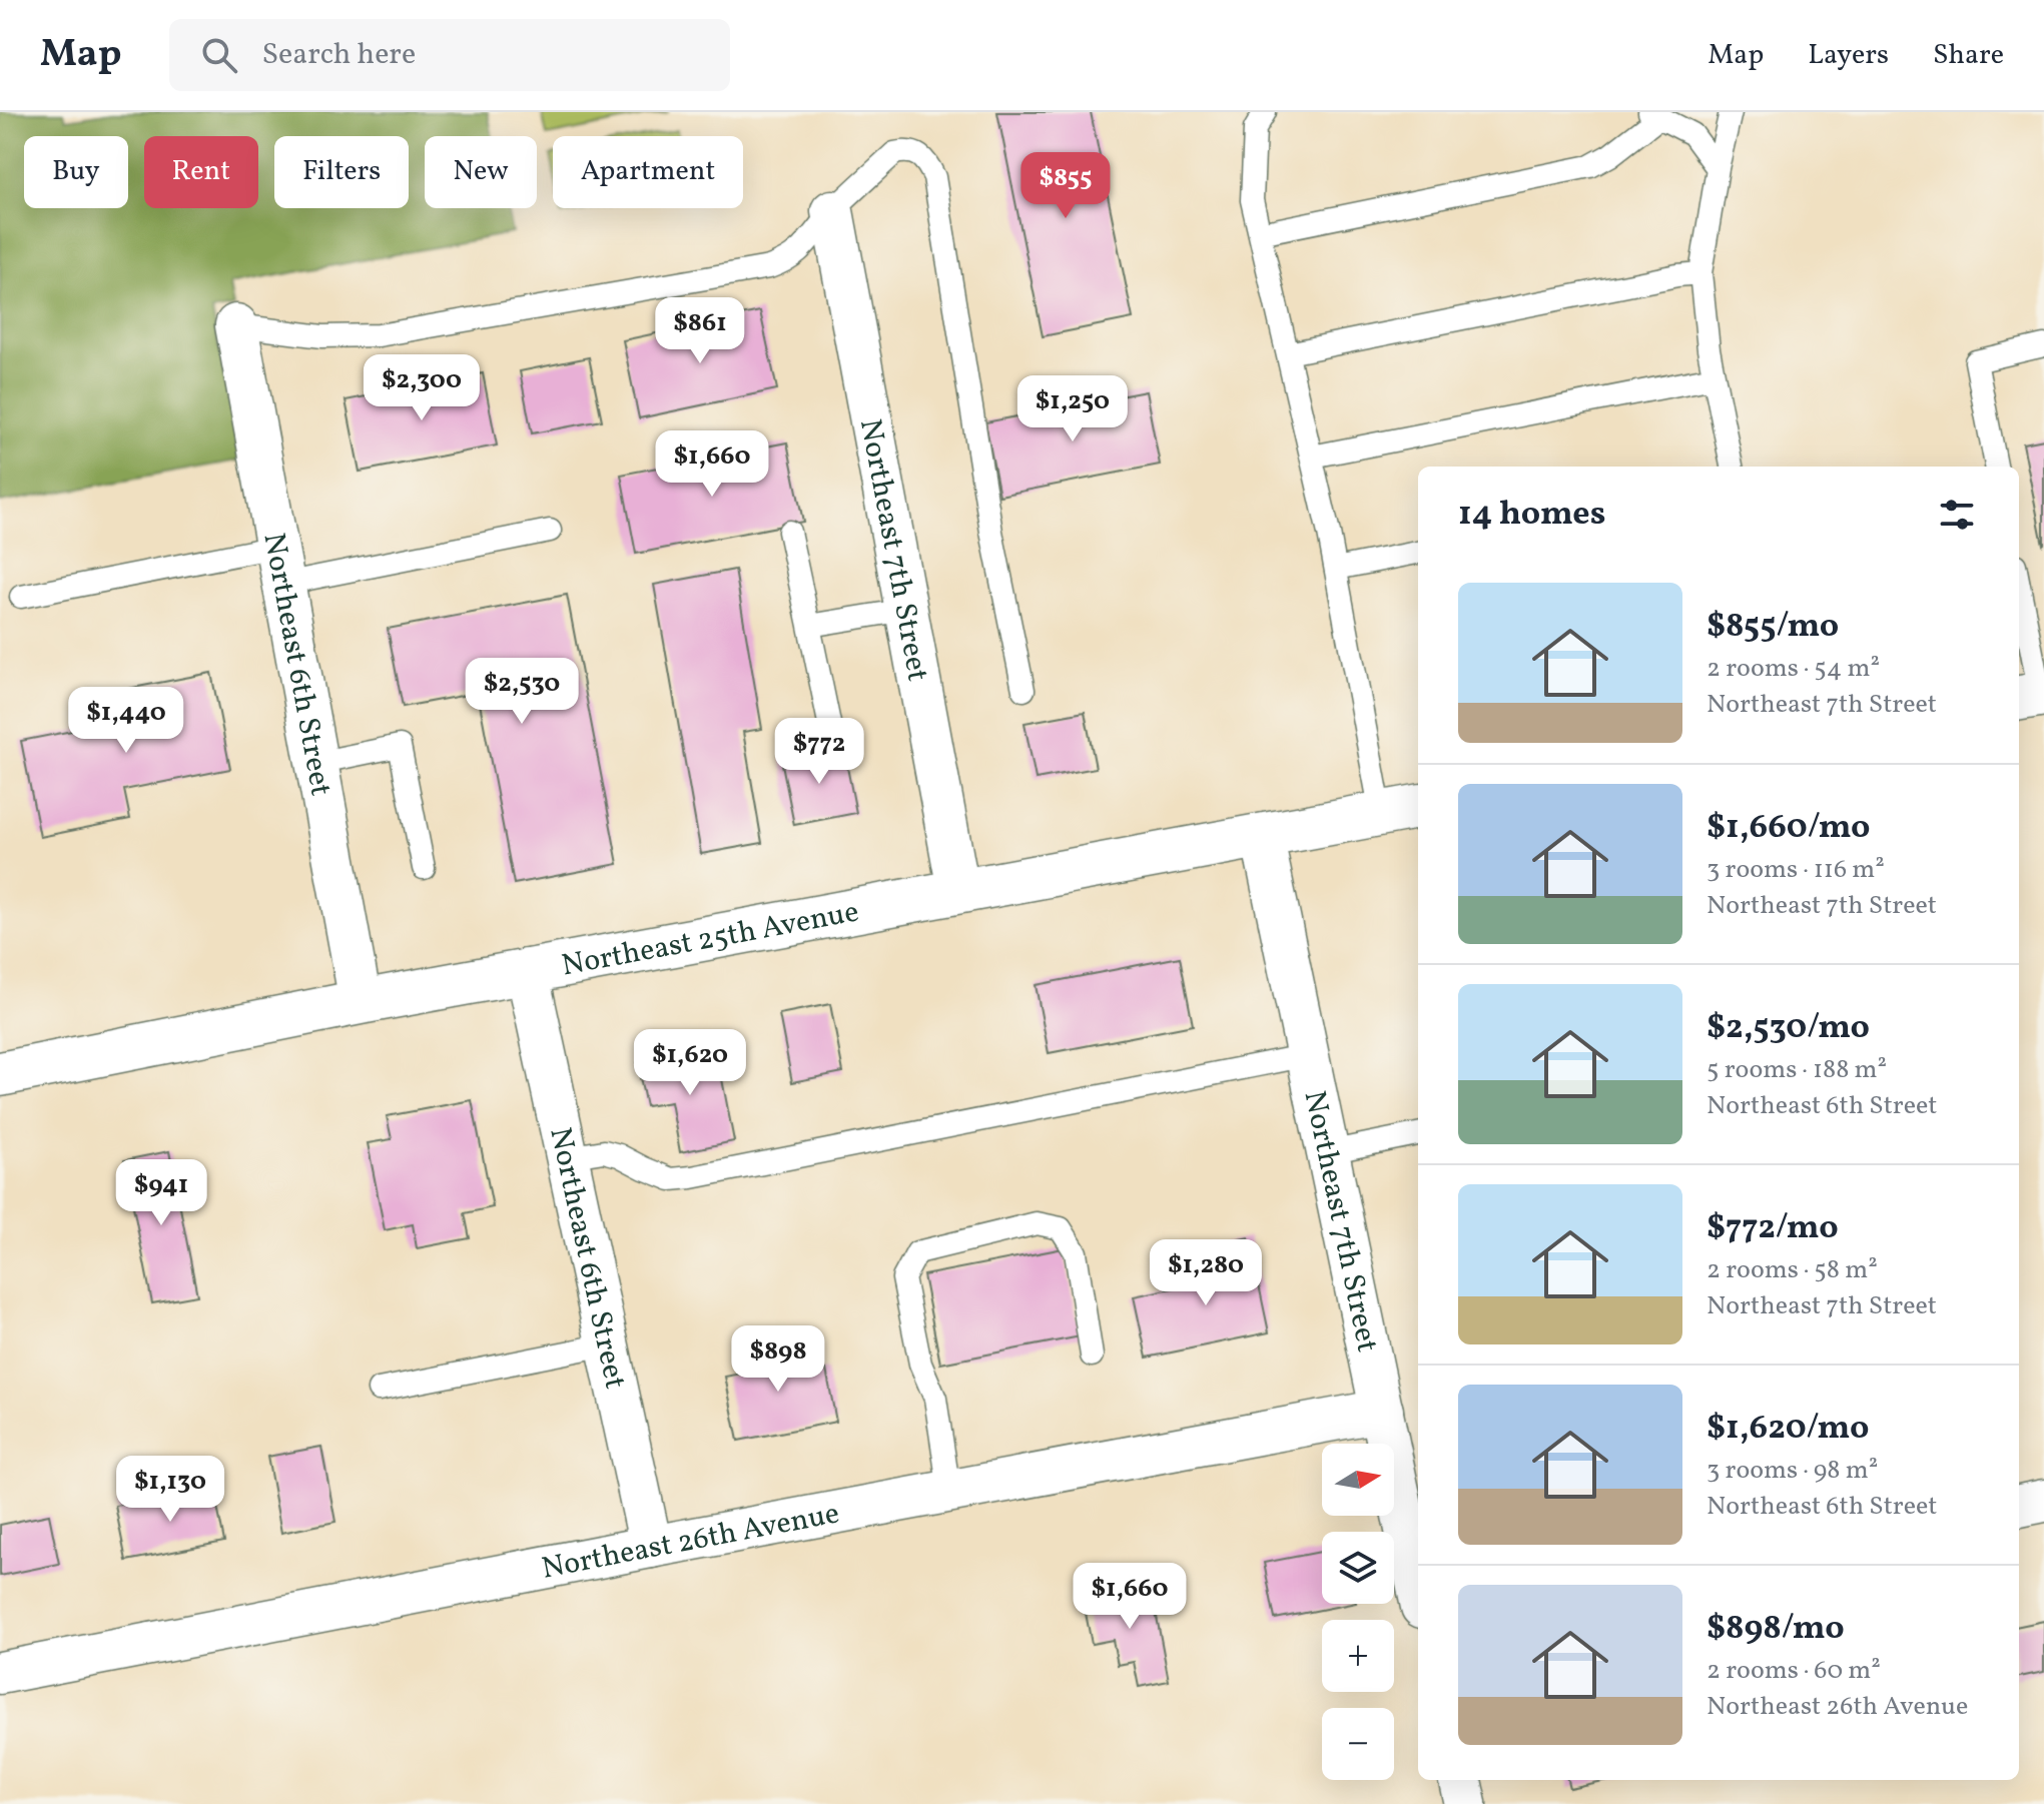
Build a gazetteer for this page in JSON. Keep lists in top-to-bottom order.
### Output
{
  "streets": {
    "main road": ["Northeast 25th Avenue"],
    "street": ["Northeast 7th Street", "Northeast 6th Street", "Northeast 26th Avenue"]
  },
  "crossings": [
    ["Northeast 7th Street", "Northeast 25th Avenue"],
    ["Northeast 7th Street", "Northeast 26th Avenue"],
    ["Northeast 6th Street", "Northeast 25th Avenue"],
    ["Northeast 6th Street", "Northeast 26th Avenue"]
  ],
  "north": "right",
  "page": {
    "header": "Map",
    "search": "Search here",
    "nav": ["Map", "Layers", "Share"],
    "chip": [
      "Buy",
      "Rent",
      "Filters",
      "New",
      "Apartment"
    ],
    "price": [
      "$855",
      "$861",
      "$2,300",
      "$1,250",
      "$1,660",
      "$2,530",
      "$1,440",
      "$772",
      "$1,620",
      "$941",
      "$1,280",
      "$898",
      "$1,130",
      "$1,660"
    ],
    "heading": "14 homes",
    "list": [
      {
        "name": "$855/mo",
        "note": "2 rooms · 54 m² · Northeast 7th Street"
      },
      {
        "name": "$1,660/mo",
        "note": "3 rooms · 116 m² · Northeast 7th Street"
      },
      {
        "name": "$2,530/mo",
        "note": "5 rooms · 188 m² · Northeast 6th Street"
      },
      {
        "name": "$772/mo",
        "note": "2 rooms · 58 m² · Northeast 7th Street"
      },
      {
        "name": "$1,620/mo",
        "note": "3 rooms · 98 m² · Northeast 6th Street"
      },
      {
        "name": "$898/mo",
        "note": "2 rooms · 60 m² · Northeast 26th Avenue"
      }
    ],
    "map_buttons": ["+", "−"]
  }
}
